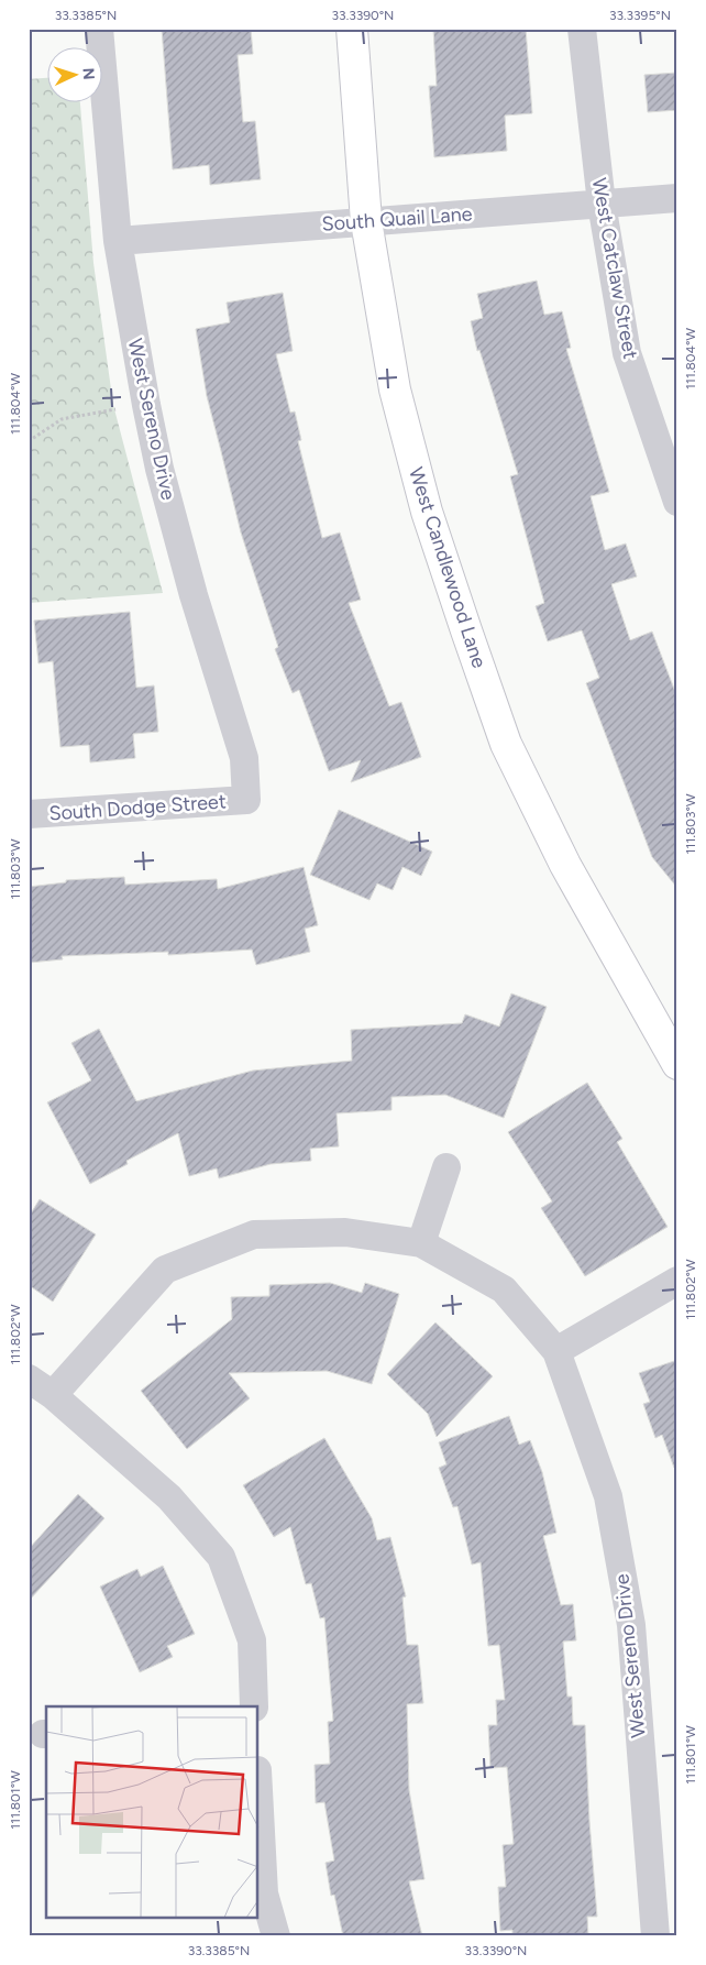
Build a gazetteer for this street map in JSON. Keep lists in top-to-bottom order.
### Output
{
  "streets": {
    "street": [
      "South Quail Lane",
      "West Catclaw Street",
      "West Sereno Drive",
      "West Candlewood Lane",
      "South Dodge Street"
    ]
  },
  "crossings": [
    ["South Quail Lane", "West Catclaw Street"],
    ["South Quail Lane", "West Sereno Drive"],
    ["South Quail Lane", "West Candlewood Lane"],
    ["West Sereno Drive", "South Dodge Street"]
  ],
  "north": "right",
  "coordinates": [
    "33.3385°N",
    "33.3390°N",
    "33.3395°N",
    "111.804°W",
    "111.803°W",
    "111.802°W",
    "111.801°W"
  ]
}
